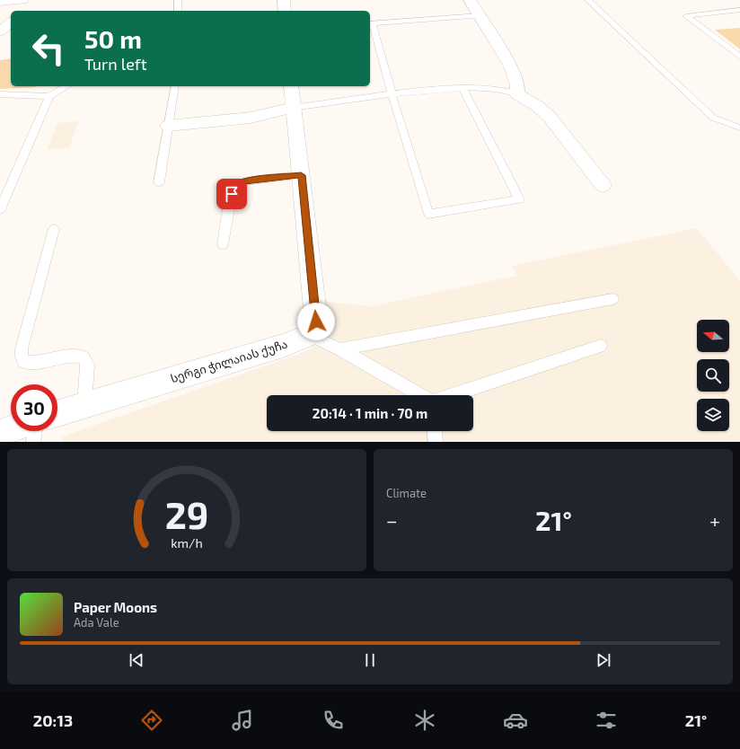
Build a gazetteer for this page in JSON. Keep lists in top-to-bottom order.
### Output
{
  "streets": {
    "street": ["სერგი ჭილაიას ქუჩა"]
  },
  "north": "left",
  "page": {
    "turn": ["50 m", "Turn left"],
    "limit": "30",
    "trip": "20:14 · 1 min · 70 m",
    "tile": "Climate",
    "heat": ["−", "21°", "+"],
    "song": ["Paper Moons", "Ada Vale"],
    "tabs": ["20:13", "21°"],
    "gauge": ["29", "km/h"]
  }
}
